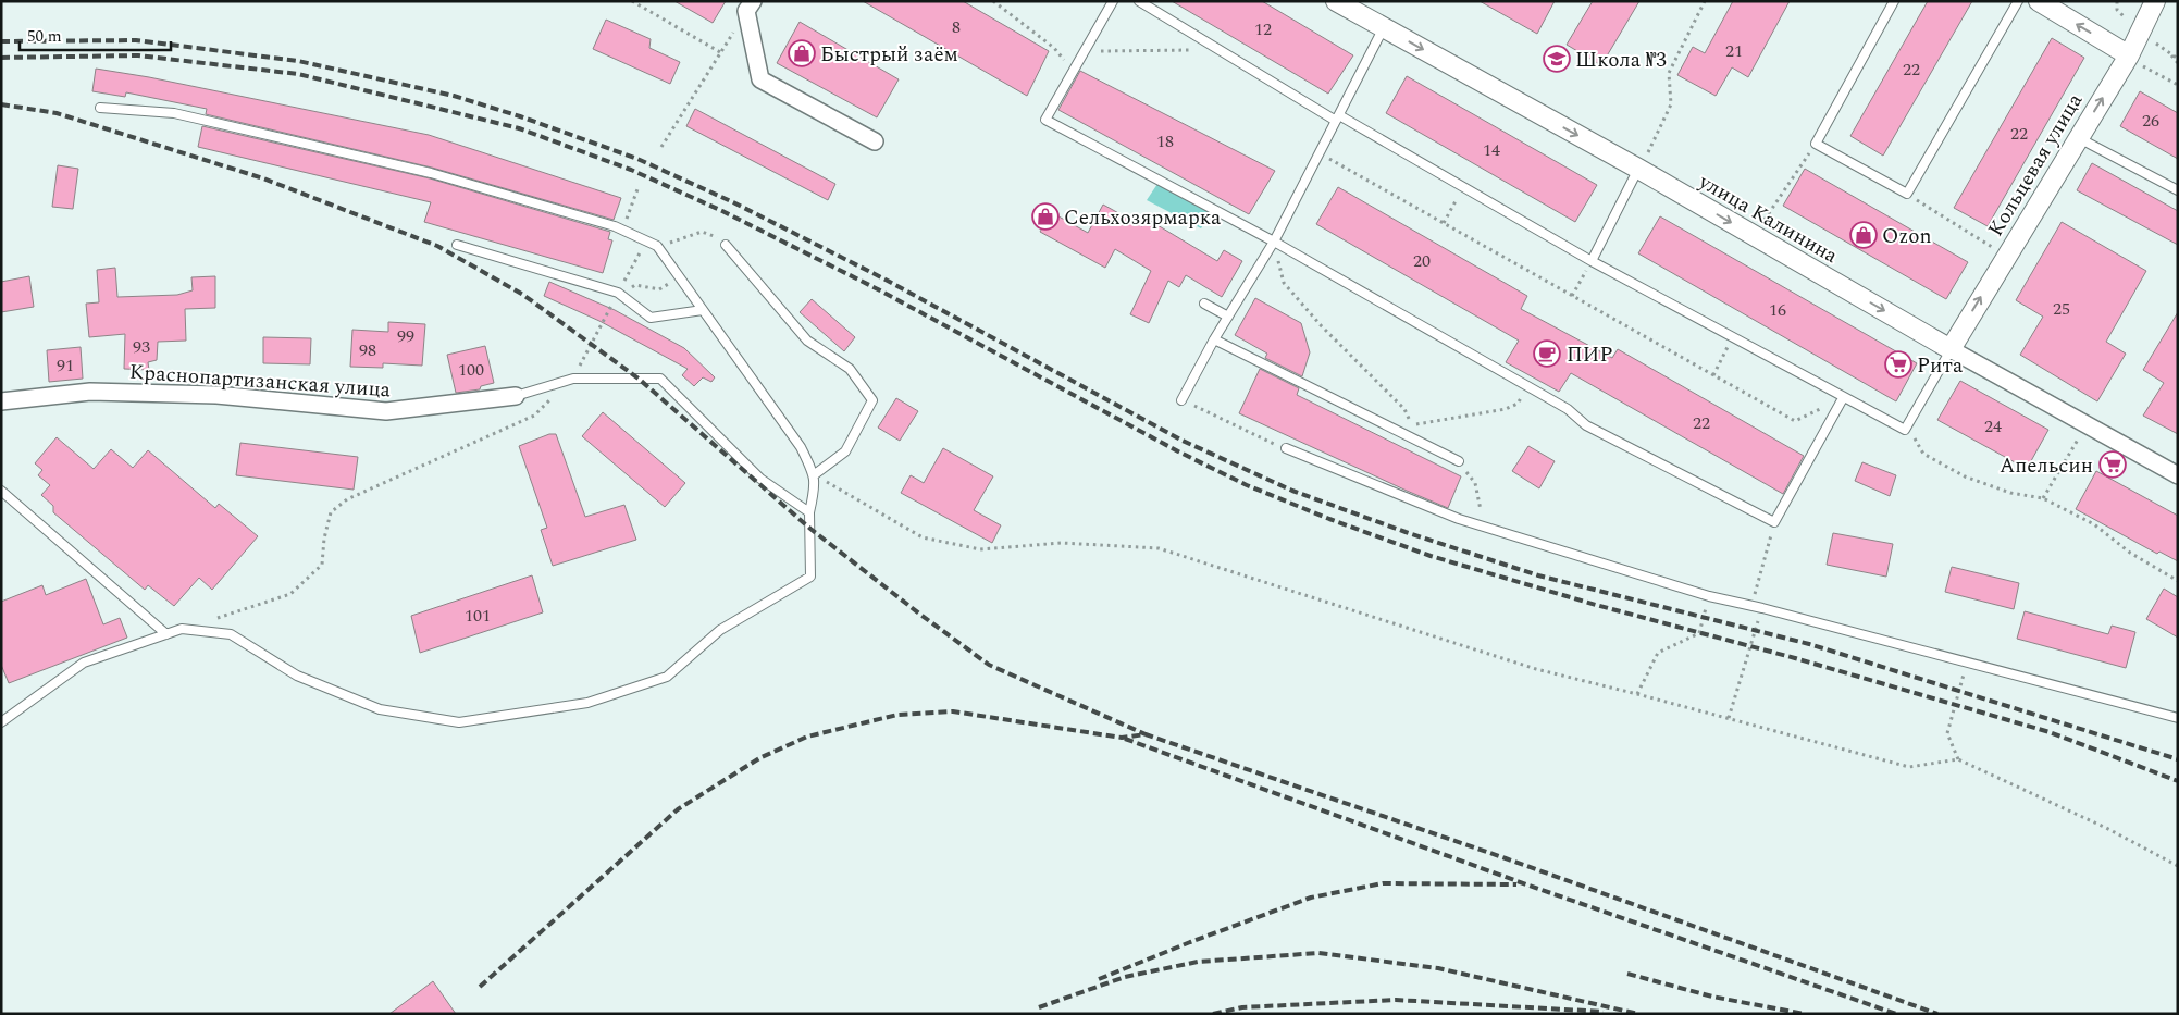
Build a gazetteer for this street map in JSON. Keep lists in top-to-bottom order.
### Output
{
  "streets": {
    "street": ["Кольцевая улица", "улица Калинина", "Краснопартизанская улица"]
  },
  "crossings": [
    ["Кольцевая улица", "улица Калинина"]
  ],
  "one_way": ["Кольцевая улица", "улица Калинина"],
  "places": {
    "shop": ["Быстрый заём", "Сельхозярмарка", "Ozon"],
    "school or university": ["Школа №3"],
    "cafe": ["ПИР"],
    "supermarket": ["Рита", "Апельсин"]
  },
  "house_numbers": [
    "8",
    "12",
    "21",
    "22",
    "26",
    "22",
    "18",
    "14",
    "20",
    "25",
    "16",
    "99",
    "93",
    "98",
    "91",
    "100",
    "22",
    "24",
    "101"
  ],
  "scale_bar": "50 m"
}
